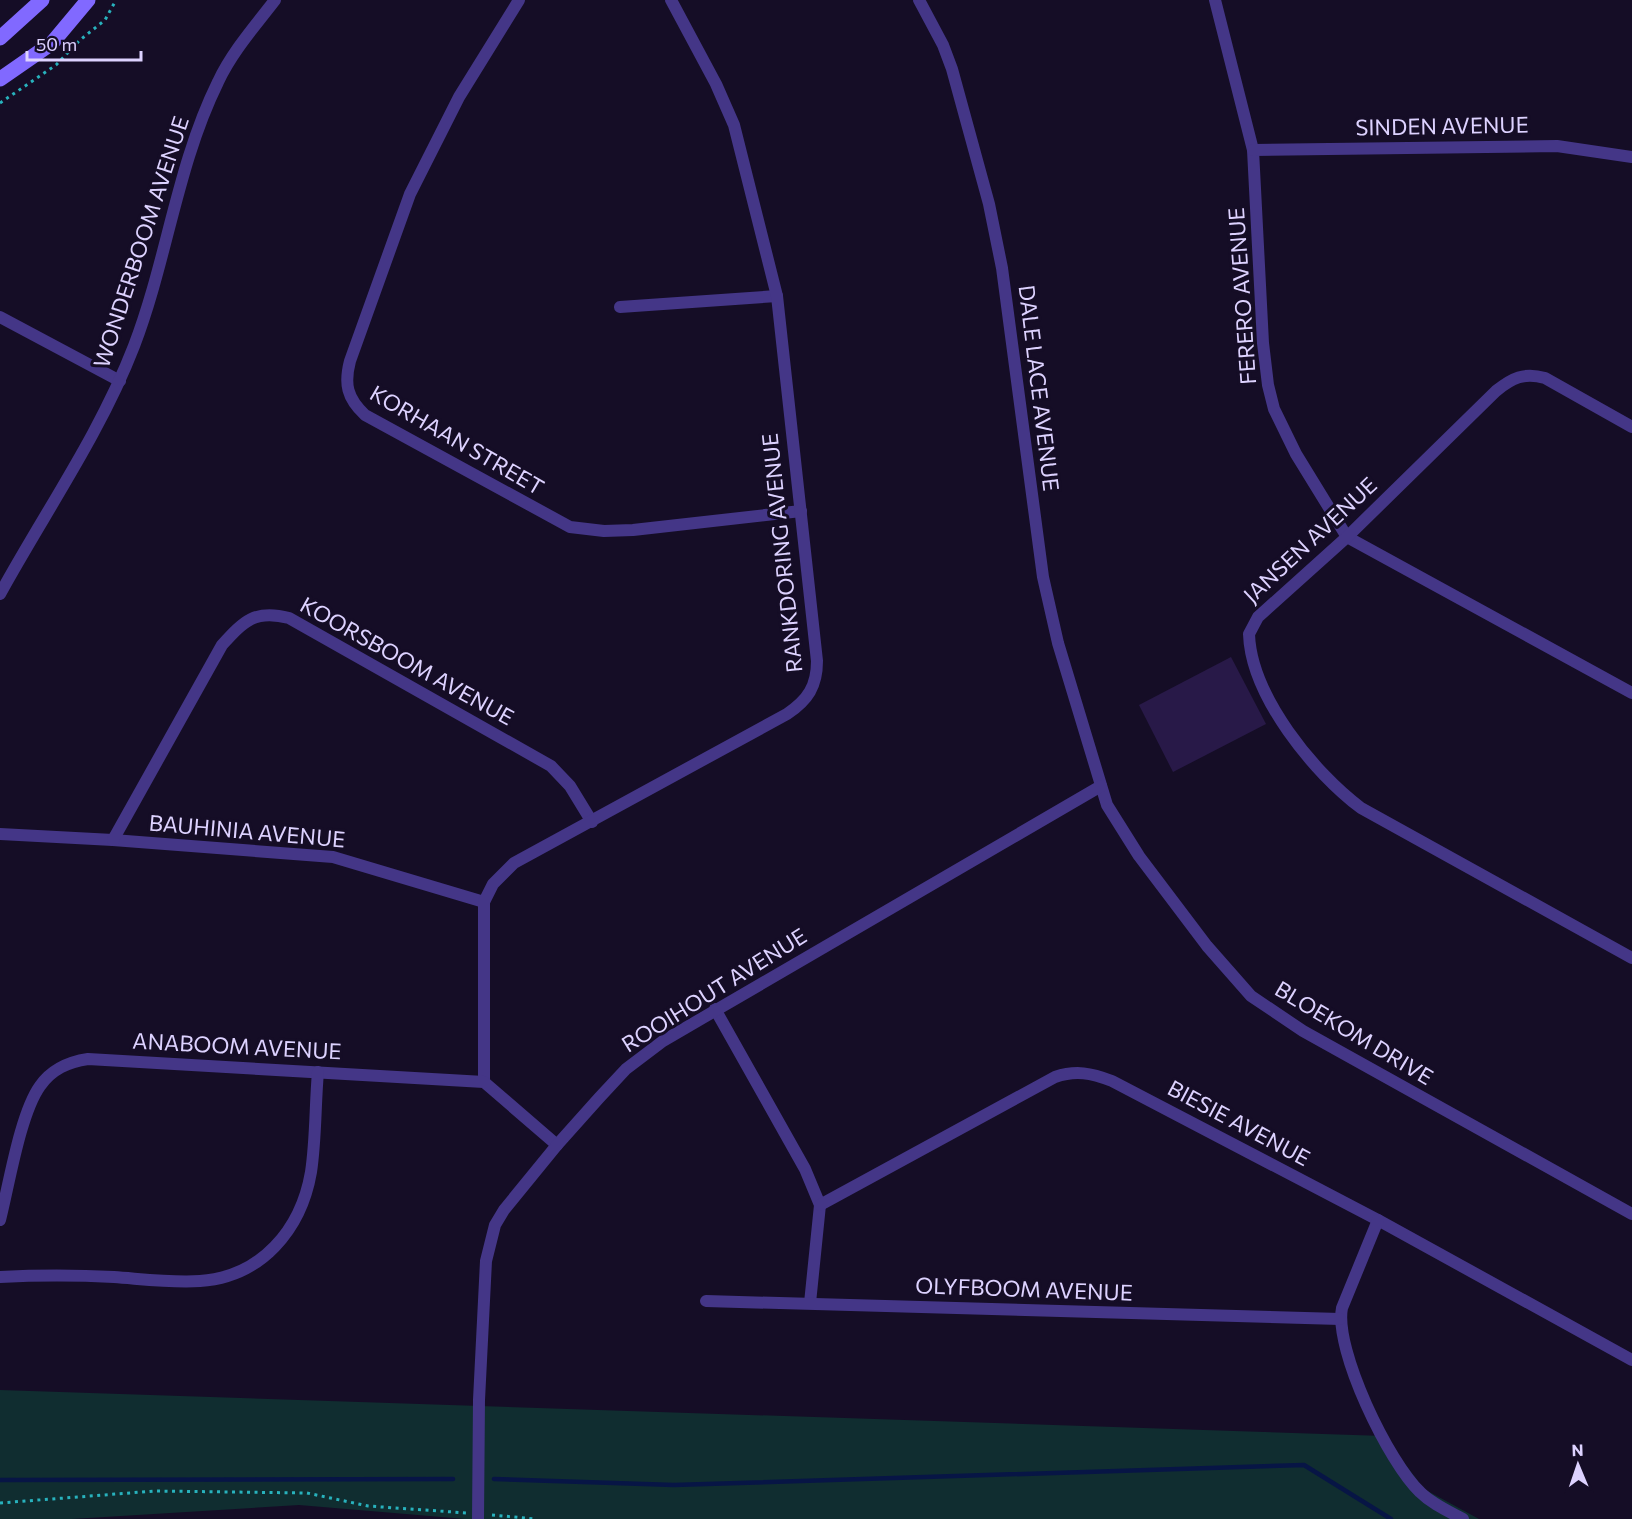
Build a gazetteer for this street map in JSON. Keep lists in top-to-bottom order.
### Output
{
  "streets": {
    "street": [
      "SINDEN AVENUE",
      "WONDERBOOM AVENUE",
      "FERERO AVENUE",
      "DALE LACE AVENUE",
      "KORHAAN STREET",
      "JANSEN AVENUE",
      "RANKDORING AVENUE",
      "KOORSBOOM AVENUE",
      "BAUHINIA AVENUE",
      "ROOIHOUT AVENUE",
      "BLOEKOM DRIVE",
      "ANABOOM AVENUE",
      "BIESIE AVENUE",
      "OLYFBOOM AVENUE"
    ]
  },
  "crossings": [
    ["SINDEN AVENUE", "FERERO AVENUE"],
    ["FERERO AVENUE", "JANSEN AVENUE"],
    ["DALE LACE AVENUE", "ROOIHOUT AVENUE"],
    ["DALE LACE AVENUE", "BLOEKOM DRIVE"],
    ["KORHAAN STREET", "RANKDORING AVENUE"],
    ["RANKDORING AVENUE", "KOORSBOOM AVENUE"],
    ["RANKDORING AVENUE", "BAUHINIA AVENUE"],
    ["KOORSBOOM AVENUE", "BAUHINIA AVENUE"],
    ["ROOIHOUT AVENUE", "BLOEKOM DRIVE"]
  ],
  "scale_bar": "50 m",
  "north": "top"
}
